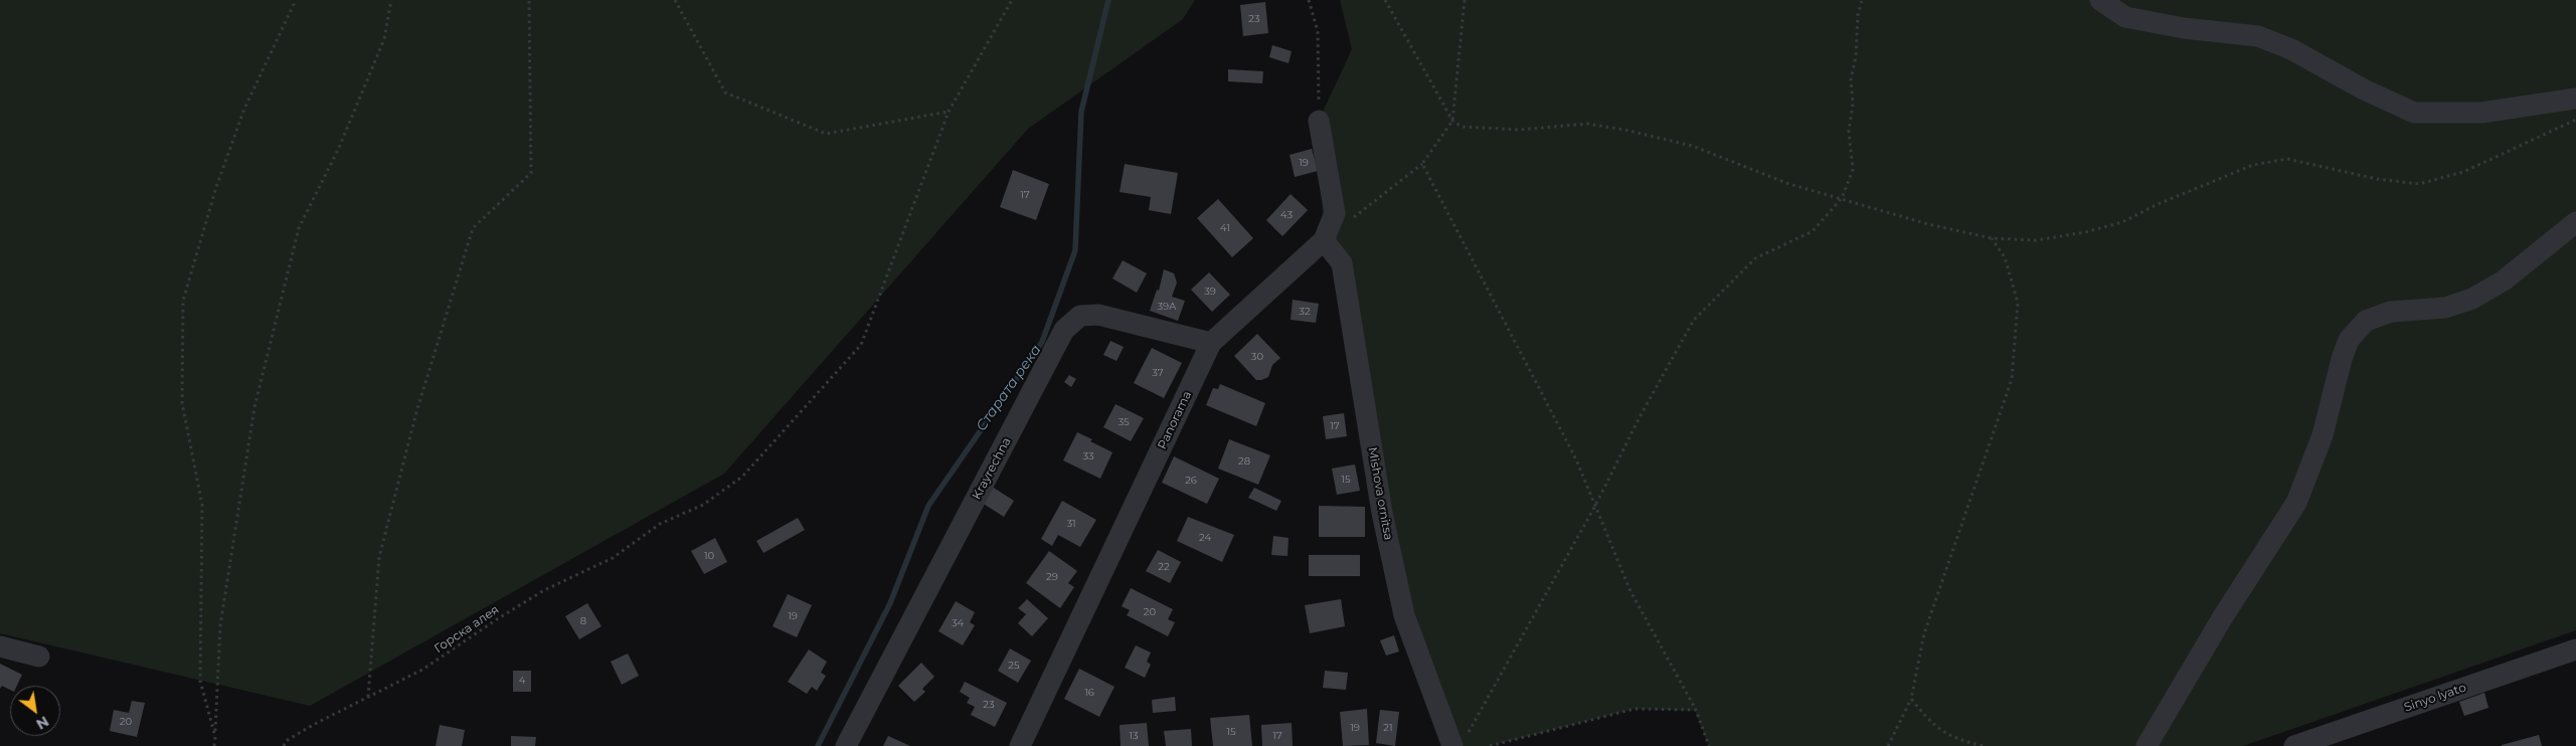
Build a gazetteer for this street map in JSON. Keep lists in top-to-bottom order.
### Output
{
  "streets": {
    "street": [
      "Panorama",
      "Krayrechna",
      "Mishova ornitsa",
      "Sinyo lyato"
    ],
    "path": ["Горска алея"]
  },
  "crossings": [
    ["Panorama", "Krayrechna"],
    ["Panorama", "Mishova ornitsa"]
  ],
  "water": ["Старата река"],
  "house_numbers": [
    "23",
    "19",
    "17",
    "43",
    "41",
    "39",
    "39А",
    "32",
    "30",
    "37",
    "35",
    "17",
    "33",
    "28",
    "15",
    "26",
    "31",
    "24",
    "10",
    "22",
    "29",
    "20",
    "19",
    "8",
    "34",
    "25",
    "4",
    "16",
    "23",
    "20",
    "19",
    "21",
    "15",
    "13",
    "17"
  ],
  "north": "bottom right"
}
